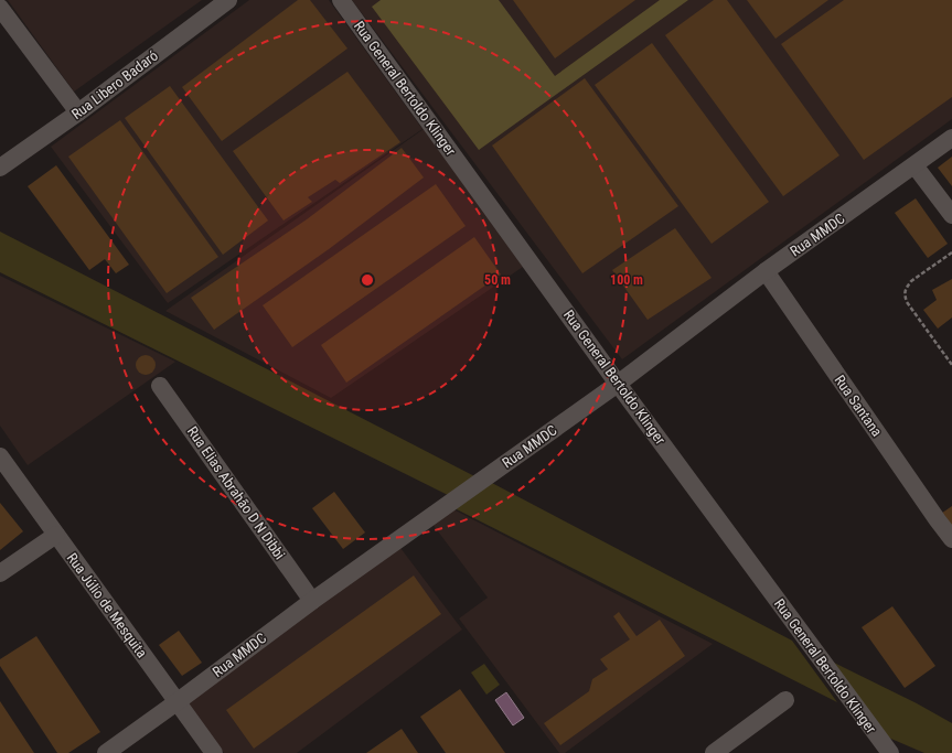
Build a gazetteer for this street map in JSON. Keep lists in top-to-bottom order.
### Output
{
  "streets": {
    "street": [
      "Rua Libero Badaró",
      "Rua General Bertoldo Klinger",
      "Rua MMDC",
      "Rua Santana",
      "Rua Elias Abrahão D N Dibbi",
      "Rua Júlio de Mesquita"
    ]
  },
  "crossings": [
    ["Rua General Bertoldo Klinger", "Rua MMDC"],
    ["Rua MMDC", "Rua Santana"],
    ["Rua MMDC", "Rua Elias Abrahão D N Dibbi"],
    ["Rua MMDC", "Rua Júlio de Mesquita"]
  ],
  "rings": ["50 m", "100 m"]
}
